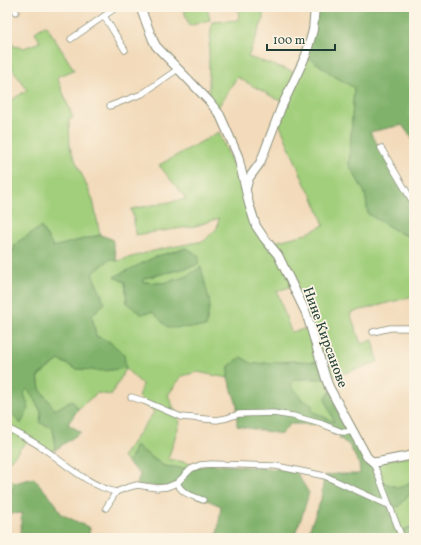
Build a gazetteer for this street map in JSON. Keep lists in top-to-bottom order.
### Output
{
  "streets": {
    "street": ["Нине Кирсанове"]
  },
  "scale_bar": "100 m"
}
